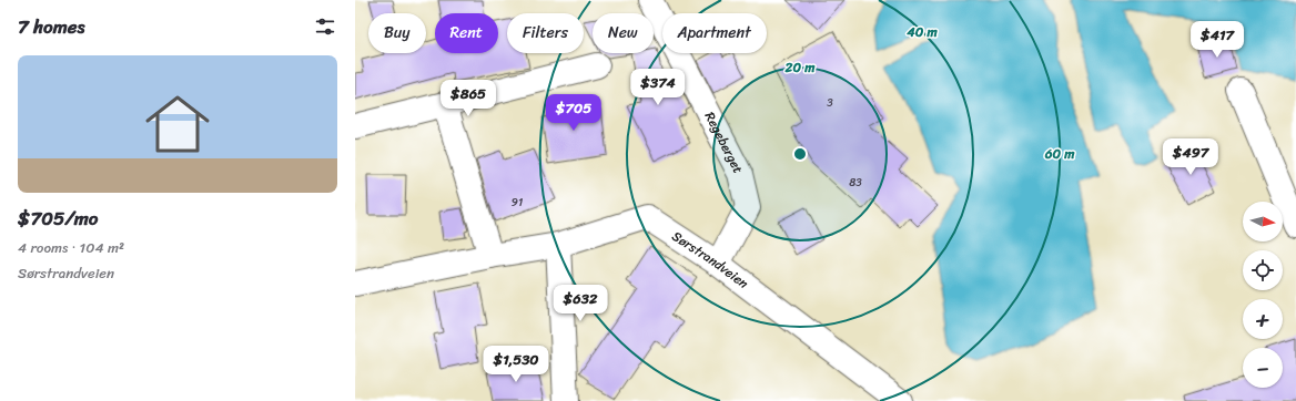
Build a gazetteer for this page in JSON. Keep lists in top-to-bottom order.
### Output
{
  "streets": {
    "street": ["Regeberget", "Sørstrandveien"]
  },
  "crossings": [
    ["Regeberget", "Sørstrandveien"]
  ],
  "house_numbers": ["3", "83", "91"],
  "north": "right",
  "page": {
    "heading": "7 homes",
    "chip": [
      "Buy",
      "Rent",
      "Filters",
      "New",
      "Apartment"
    ],
    "price": [
      "$417",
      "$374",
      "$865",
      "$705",
      "$497",
      "$632",
      "$1,530"
    ],
    "list": [
      {
        "name": "$705/mo",
        "note": "4 rooms · 104 m² · Sørstrandveien"
      }
    ],
    "map_buttons": ["+", "−"]
  },
  "rings": ["40 m", "20 m", "60 m"]
}
